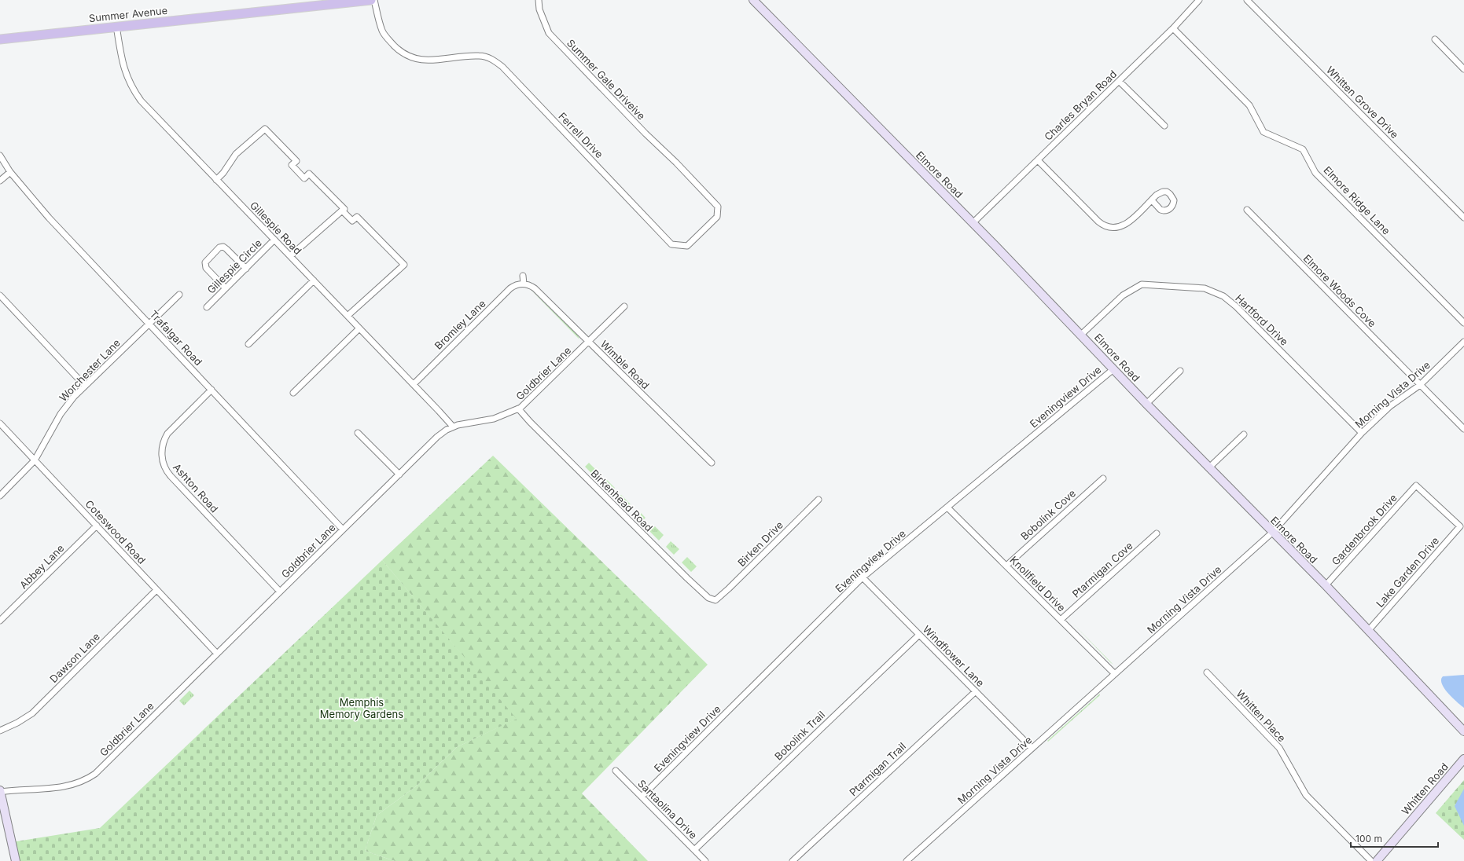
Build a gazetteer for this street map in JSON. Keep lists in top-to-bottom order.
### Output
{
  "streets": {
    "main road": ["Summer Avenue"],
    "street": [
      "Summer Gale Driveive",
      "Whitten Grove Drive",
      "Charles Bryan Road",
      "Ferrell Drive",
      "Elmore Road",
      "Elmore Ridge Lane",
      "Gillespie Road",
      "Gillespie Circle",
      "Elmore Woods Cove",
      "Hartford Drive",
      "Bromley Lane",
      "Trafalgar Road",
      "Wimble Road",
      "Worchester Lane",
      "Goldbrier Lane",
      "Morning Vista Drive",
      "Eveningview Drive",
      "Ashton Road",
      "Birkenhead Road",
      "Bobolink Cove",
      "Gardenbrook Drive",
      "Coteswood Road",
      "Birken Drive",
      "Abbey Lane",
      "Ptarmigan Cove",
      "Lake Garden Drive",
      "Knollfield Drive",
      "Windflower Lane",
      "Dawson Lane",
      "Whitten Place",
      "Bobolink Trail",
      "Ptarmigan Trail",
      "Whitten Road",
      "Santaolina Drive"
    ]
  },
  "crossings": [
    ["Summer Avenue", "Gillespie Road"],
    ["Summer Gale Driveive", "Ferrell Drive"],
    ["Charles Bryan Road", "Elmore Road"],
    ["Charles Bryan Road", "Elmore Ridge Lane"],
    ["Elmore Road", "Hartford Drive"],
    ["Elmore Road", "Morning Vista Drive"],
    ["Elmore Road", "Eveningview Drive"],
    ["Elmore Road", "Gardenbrook Drive"],
    ["Elmore Road", "Lake Garden Drive"],
    ["Gillespie Road", "Gillespie Circle"],
    ["Gillespie Road", "Bromley Lane"],
    ["Gillespie Road", "Goldbrier Lane"],
    ["Elmore Woods Cove", "Morning Vista Drive"],
    ["Hartford Drive", "Morning Vista Drive"],
    ["Bromley Lane", "Wimble Road"],
    ["Trafalgar Road", "Worchester Lane"],
    ["Trafalgar Road", "Goldbrier Lane"],
    ["Trafalgar Road", "Ashton Road"],
    ["Wimble Road", "Goldbrier Lane"],
    ["Worchester Lane", "Coteswood Road"],
    ["Goldbrier Lane", "Ashton Road"],
    ["Goldbrier Lane", "Birkenhead Road"],
    ["Goldbrier Lane", "Coteswood Road"],
    ["Morning Vista Drive", "Knollfield Drive"],
    ["Morning Vista Drive", "Windflower Lane"],
    ["Eveningview Drive", "Knollfield Drive"],
    ["Eveningview Drive", "Windflower Lane"],
    ["Eveningview Drive", "Santaolina Drive"],
    ["Birkenhead Road", "Birken Drive"],
    ["Bobolink Cove", "Knollfield Drive"],
    ["Gardenbrook Drive", "Lake Garden Drive"],
    ["Coteswood Road", "Abbey Lane"],
    ["Coteswood Road", "Dawson Lane"],
    ["Ptarmigan Cove", "Knollfield Drive"],
    ["Windflower Lane", "Bobolink Trail"],
    ["Windflower Lane", "Ptarmigan Trail"],
    ["Bobolink Trail", "Santaolina Drive"]
  ],
  "parks": ["Memphis Memory Gardens"],
  "scale_bar": "100 m"
}
